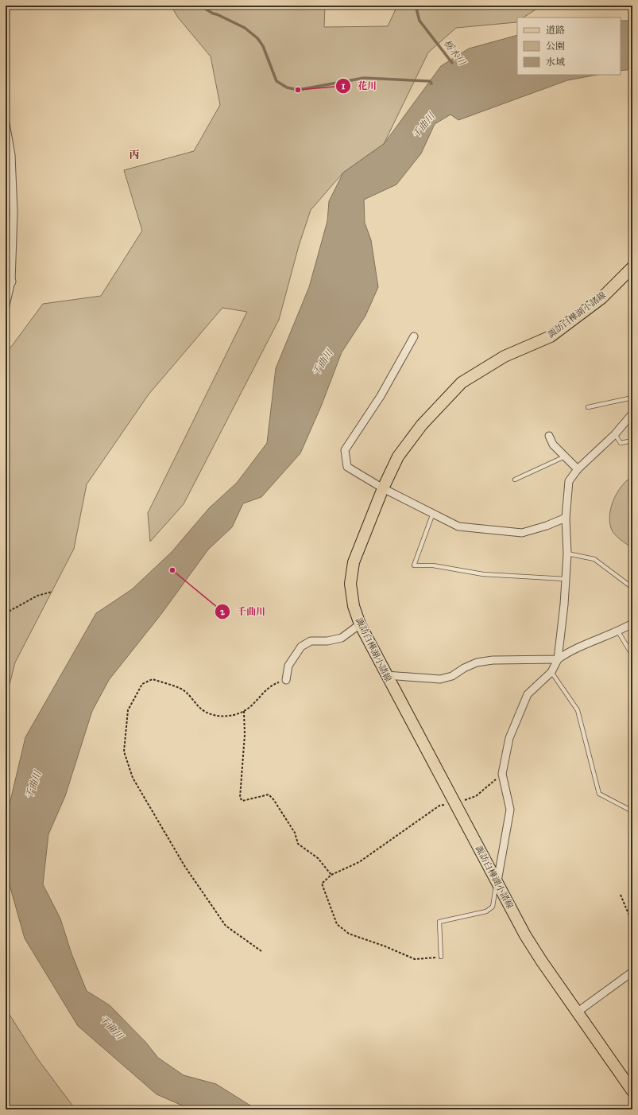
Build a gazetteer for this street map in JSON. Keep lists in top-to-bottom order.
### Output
{
  "streets": {
    "main road": ["諏訪白樺湖小諸線"]
  },
  "districts": ["丙"],
  "water": ["栃木川", "千曲川"],
  "places": ["花川", "千曲川"],
  "legend": ["道路", "公園", "水域"]
}
